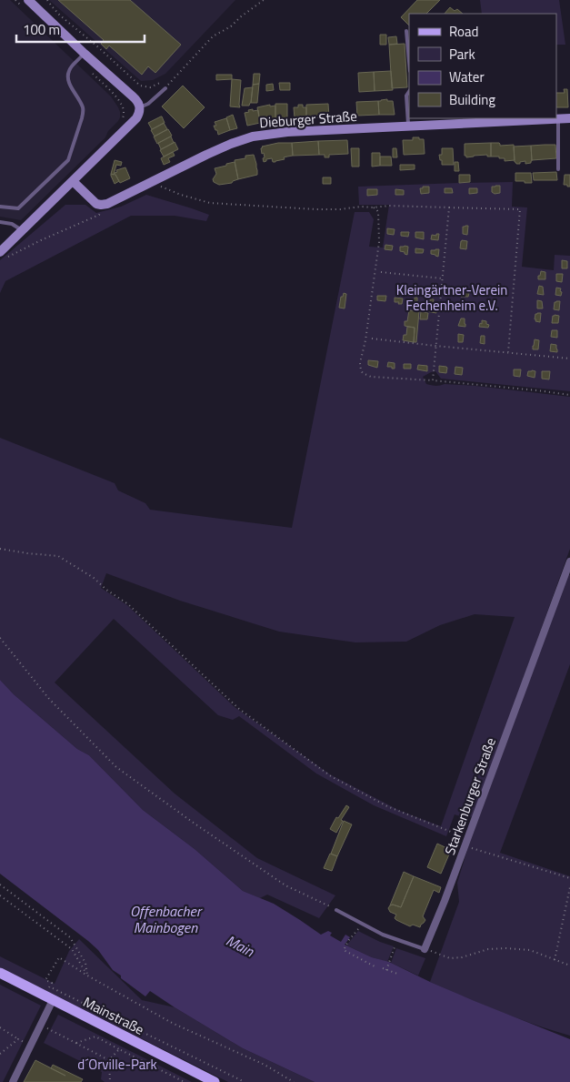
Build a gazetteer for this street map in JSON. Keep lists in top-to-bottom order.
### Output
{
  "streets": {
    "main road": ["Mainstraße"],
    "street": ["Dieburger Straße", "Starkenburger Straße"]
  },
  "water": ["Offenbacher Mainbogen", "Main"],
  "parks": ["Kleingärtner-Verein Fechenheim e.V.", "d´Orville-Park"],
  "legend": [
    "Road",
    "Park",
    "Water",
    "Building"
  ],
  "scale_bar": "100 m"
}
